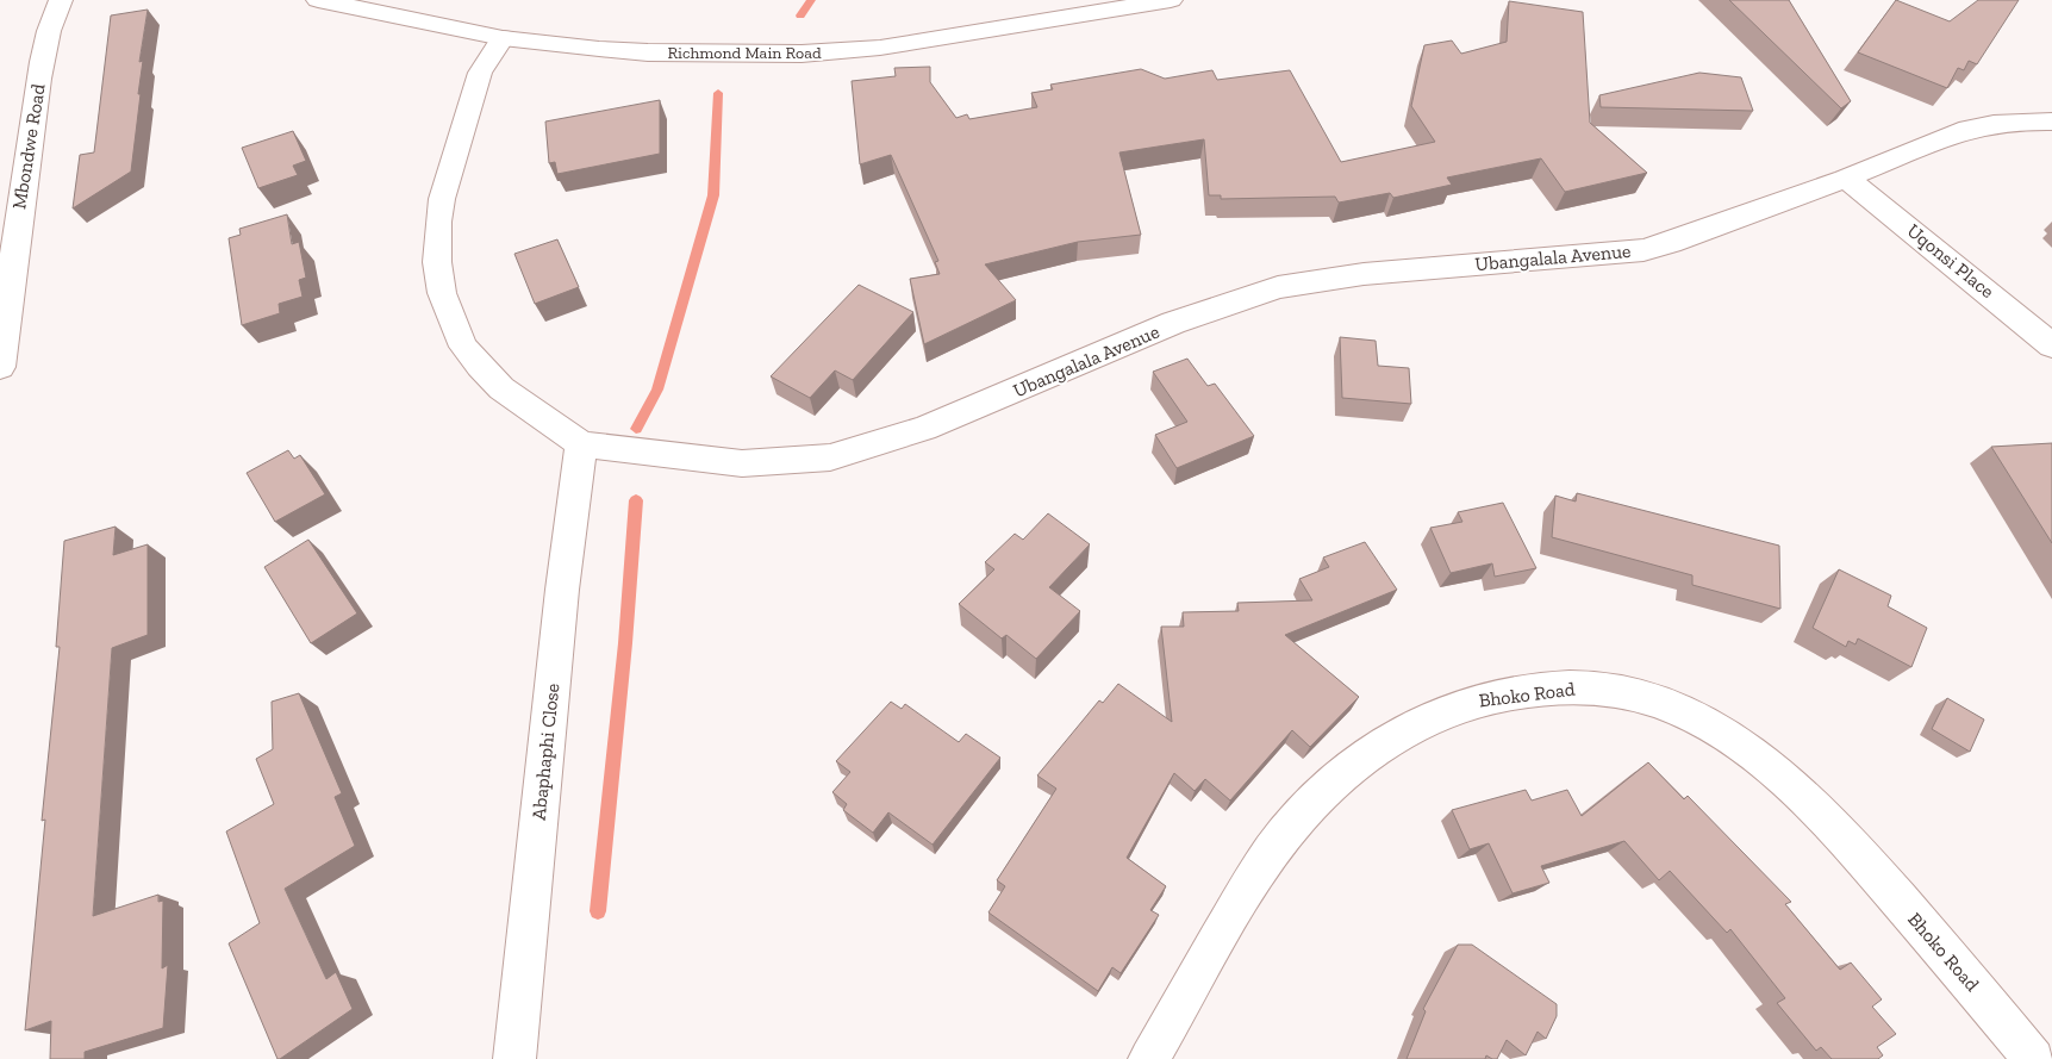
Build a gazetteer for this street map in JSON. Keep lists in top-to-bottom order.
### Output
{
  "streets": {
    "street": [
      "Richmond Main Road",
      "Mbondwe Road",
      "Ubangalala Avenue",
      "Uqonsi Place",
      "Bhoko Road",
      "Abaphaphi Close"
    ]
  },
  "crossings": [
    ["Richmond Main Road", "Ubangalala Avenue"],
    ["Ubangalala Avenue", "Uqonsi Place"],
    ["Ubangalala Avenue", "Abaphaphi Close"]
  ]
}
